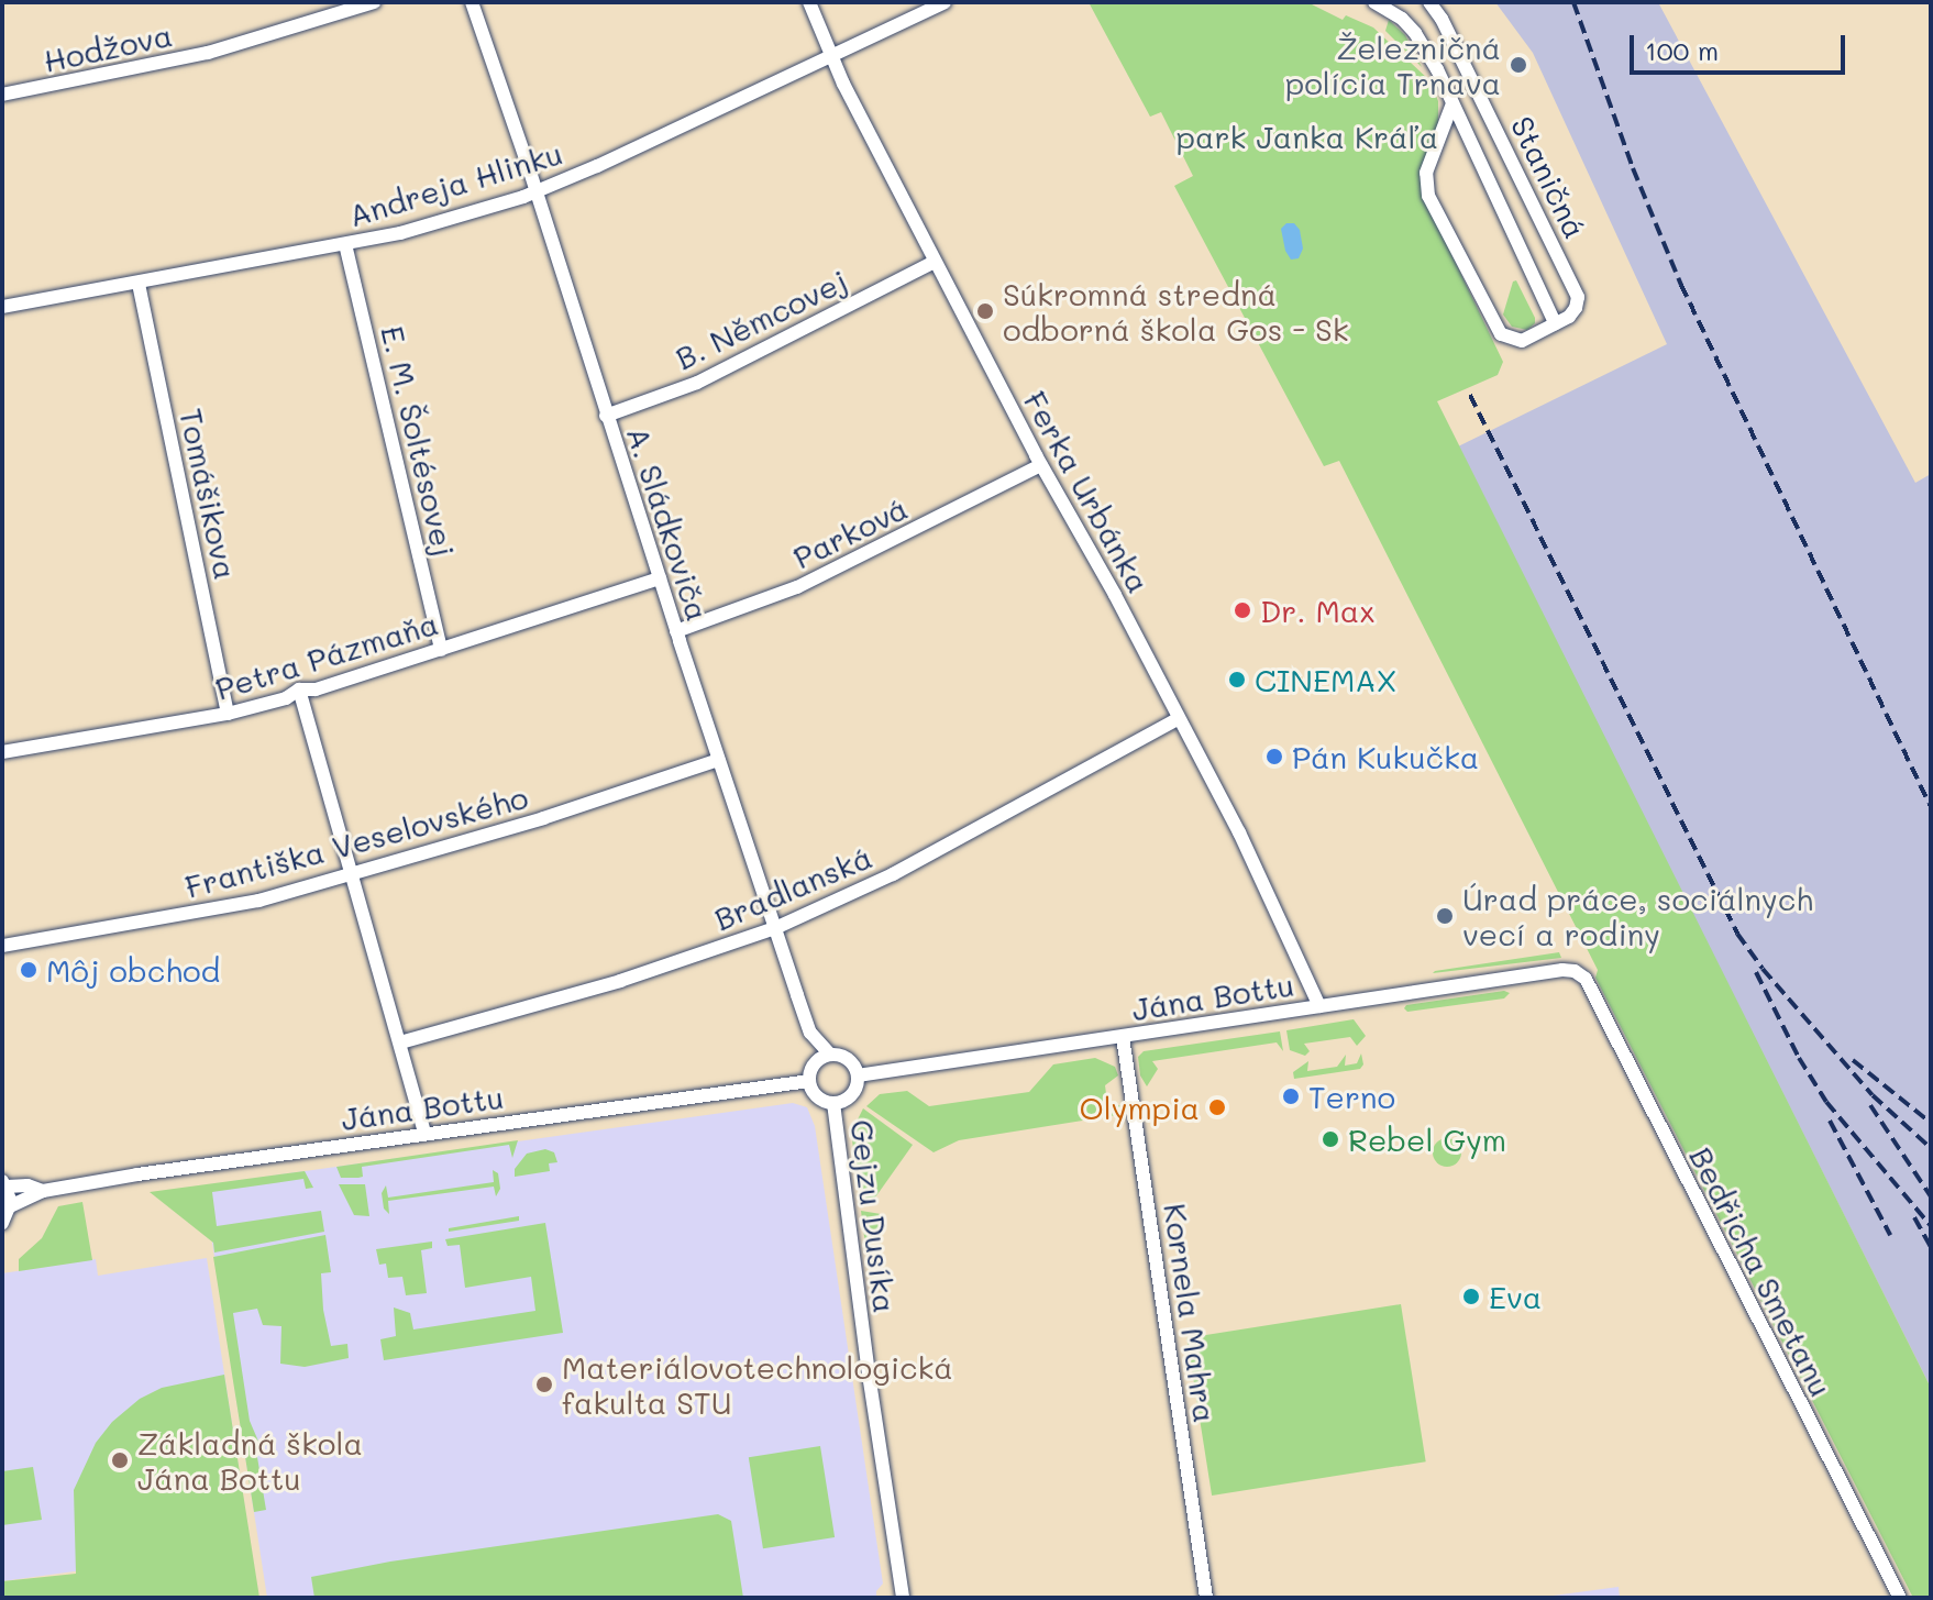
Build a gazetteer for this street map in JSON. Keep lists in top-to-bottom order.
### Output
{
  "streets": {
    "street": [
      "Hodžova",
      "Staničná",
      "Andreja Hlinku",
      "B. Němcovej",
      "E. M. Šoltésovej",
      "Ferka Urbánka",
      "Tomášikova",
      "A. Sládkoviča",
      "Parková",
      "Petra Pázmaňa",
      "Františka Veselovského",
      "Bradlanská",
      "Jána Bottu",
      "Gejzu Dusíka",
      "Bedřicha Smetanu",
      "Kornela Mahra"
    ]
  },
  "crossings": [
    ["Andreja Hlinku", "E. M. Šoltésovej"],
    ["Andreja Hlinku", "Ferka Urbánka"],
    ["Andreja Hlinku", "Tomášikova"],
    ["Andreja Hlinku", "A. Sládkoviča"],
    ["B. Němcovej", "Ferka Urbánka"],
    ["B. Němcovej", "A. Sládkoviča"],
    ["E. M. Šoltésovej", "Petra Pázmaňa"],
    ["Ferka Urbánka", "Parková"],
    ["Ferka Urbánka", "Bradlanská"],
    ["Ferka Urbánka", "Jána Bottu"],
    ["Tomášikova", "Petra Pázmaňa"],
    ["A. Sládkoviča", "Parková"],
    ["A. Sládkoviča", "Petra Pázmaňa"],
    ["A. Sládkoviča", "Františka Veselovského"],
    ["A. Sládkoviča", "Bradlanská"],
    ["A. Sládkoviča", "Jána Bottu"],
    ["A. Sládkoviča", "Gejzu Dusíka"],
    ["Jána Bottu", "Gejzu Dusíka"],
    ["Jána Bottu", "Bedřicha Smetanu"],
    ["Jána Bottu", "Kornela Mahra"]
  ],
  "parks": ["park Janka Kráľa"],
  "places": [
    "Železničná polícia Trnava",
    "Súkromná stredná odborná škola Gos - Sk",
    "Dr. Max",
    "CINEMAX",
    "Pán Kukučka",
    "Úrad práce, sociálnych vecí a rodiny",
    "Môj obchod",
    "Terno",
    "Olympia",
    "Rebel Gym",
    "Eva",
    "Materiálovotechnologická fakulta STU",
    "Základná škola Jána Bottu"
  ],
  "scale_bar": "100 m"
}
